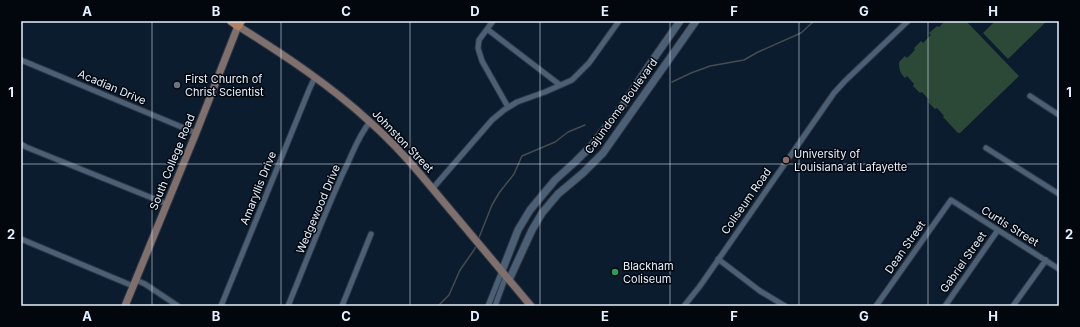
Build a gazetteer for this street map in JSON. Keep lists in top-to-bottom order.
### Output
{
  "streets": {
    "main road": ["Johnston Street", "South College Road"],
    "street": [
      "Acadian Drive",
      "Cajundome Boulevard",
      "Amaryllis Drive",
      "Coliseum Road",
      "Wedgewood Drive",
      "Curtis Street",
      "Dean Street",
      "Gabriel Street"
    ]
  },
  "crossings": [
    ["Acadian Drive", "South College Road"],
    ["Cajundome Boulevard", "Johnston Street"],
    ["Johnston Street", "South College Road"],
    ["Johnston Street", "Amaryllis Drive"],
    ["Johnston Street", "Wedgewood Drive"],
    ["Curtis Street", "Dean Street"],
    ["Curtis Street", "Gabriel Street"]
  ],
  "places": ["First Church of Christ Scientist", "University of Louisiana at Lafayette", "Blackham Coliseum"],
  "grid": {
    "columns": [
      "A",
      "B",
      "C",
      "D",
      "E",
      "F",
      "G",
      "H"
    ],
    "rows": ["1", "2"]
  }
}
